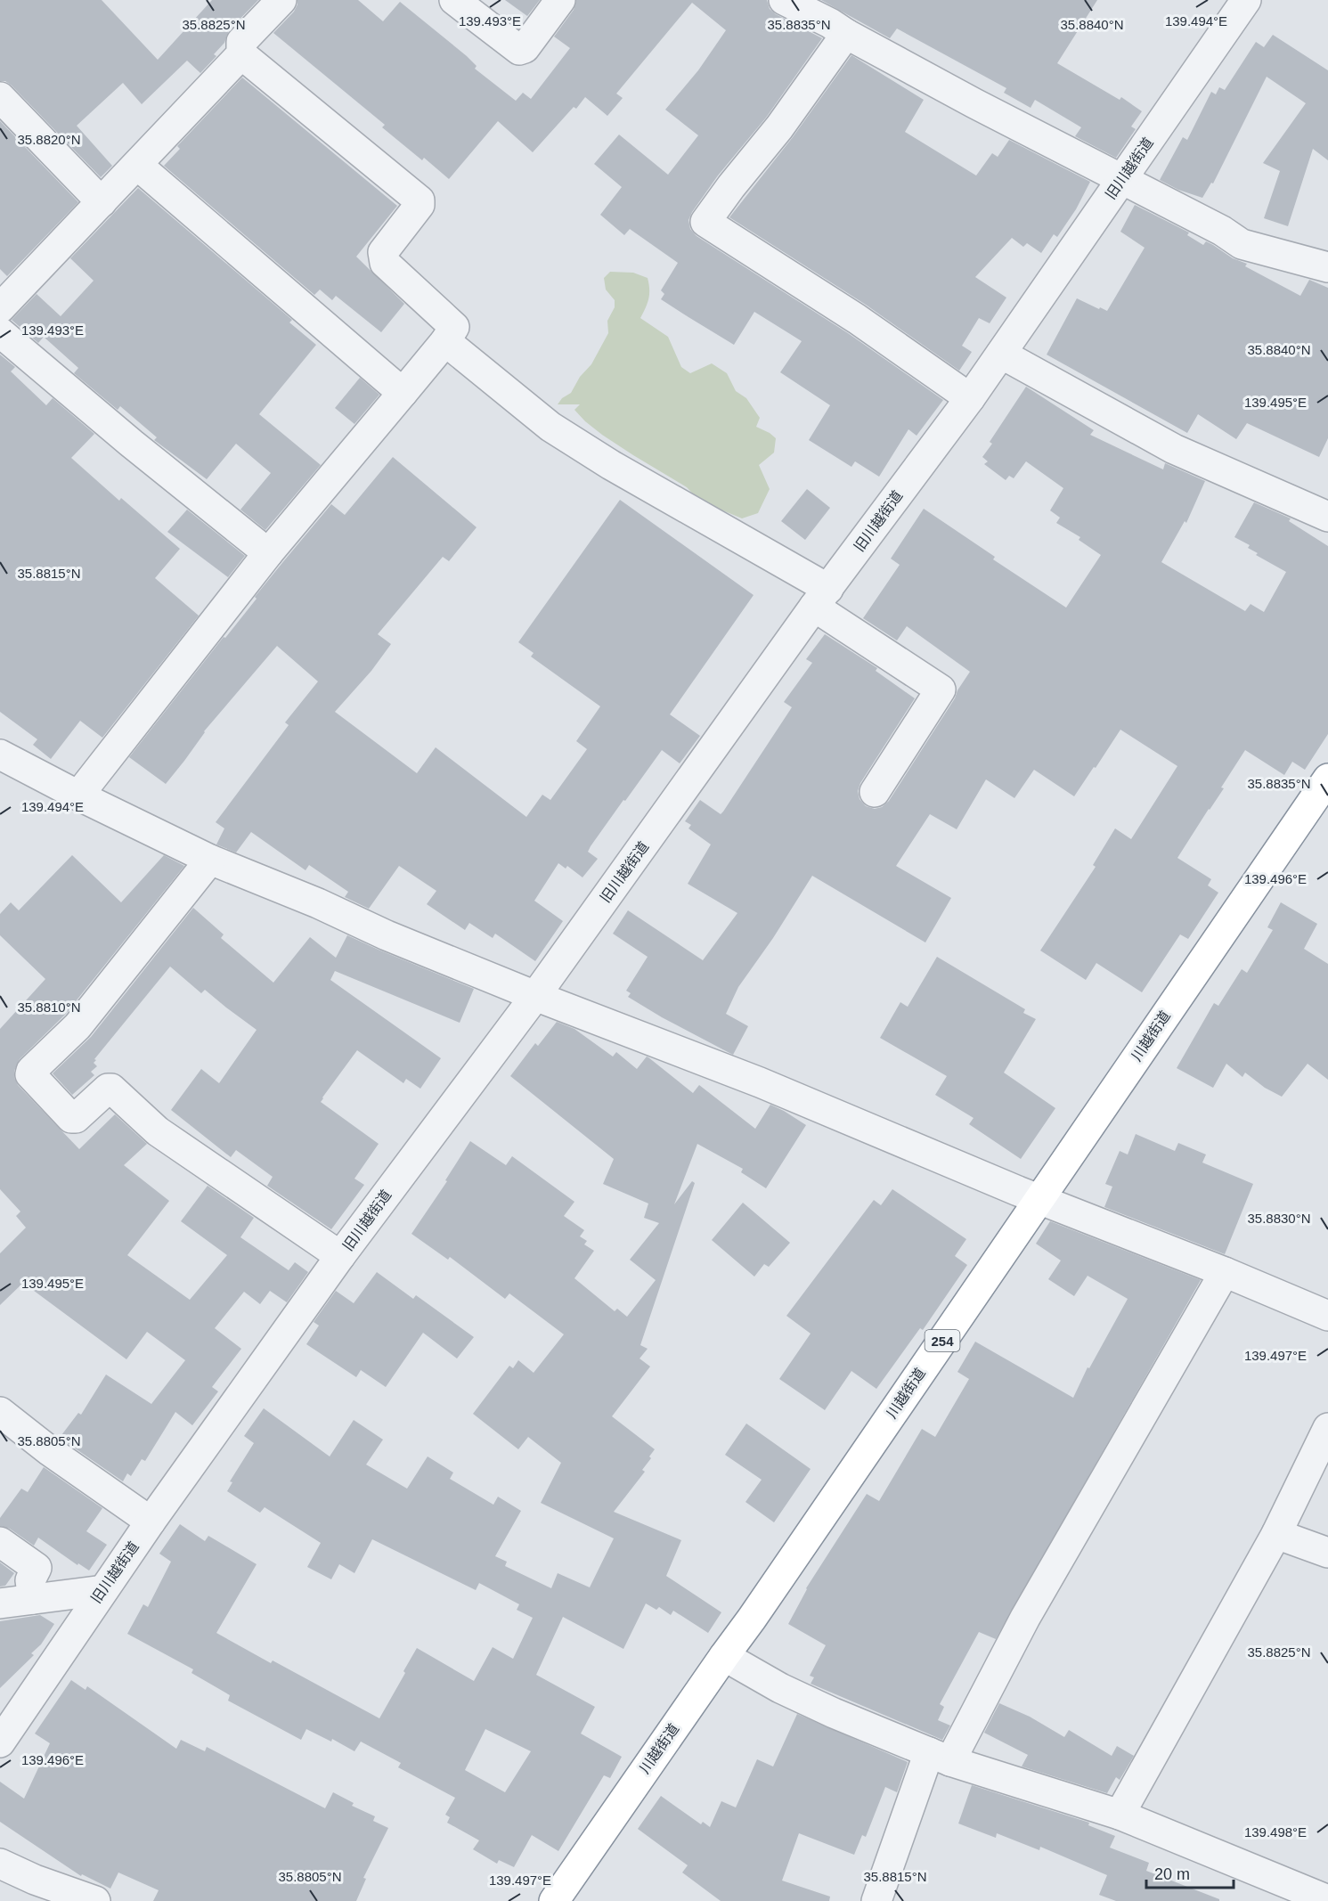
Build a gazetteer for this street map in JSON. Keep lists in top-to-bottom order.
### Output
{
  "streets": {
    "highway": ["川越街道", "254"],
    "street": ["旧川越街道"]
  },
  "scale_bar": "20 m",
  "coordinates": [
    "139.494°E",
    "139.493°E",
    "35.8825°N",
    "35.8835°N",
    "35.8840°N",
    "35.8820°N",
    "139.495°E",
    "35.8815°N",
    "139.496°E",
    "35.8810°N",
    "35.8830°N",
    "139.497°E",
    "35.8805°N",
    "139.498°E"
  ]
}
